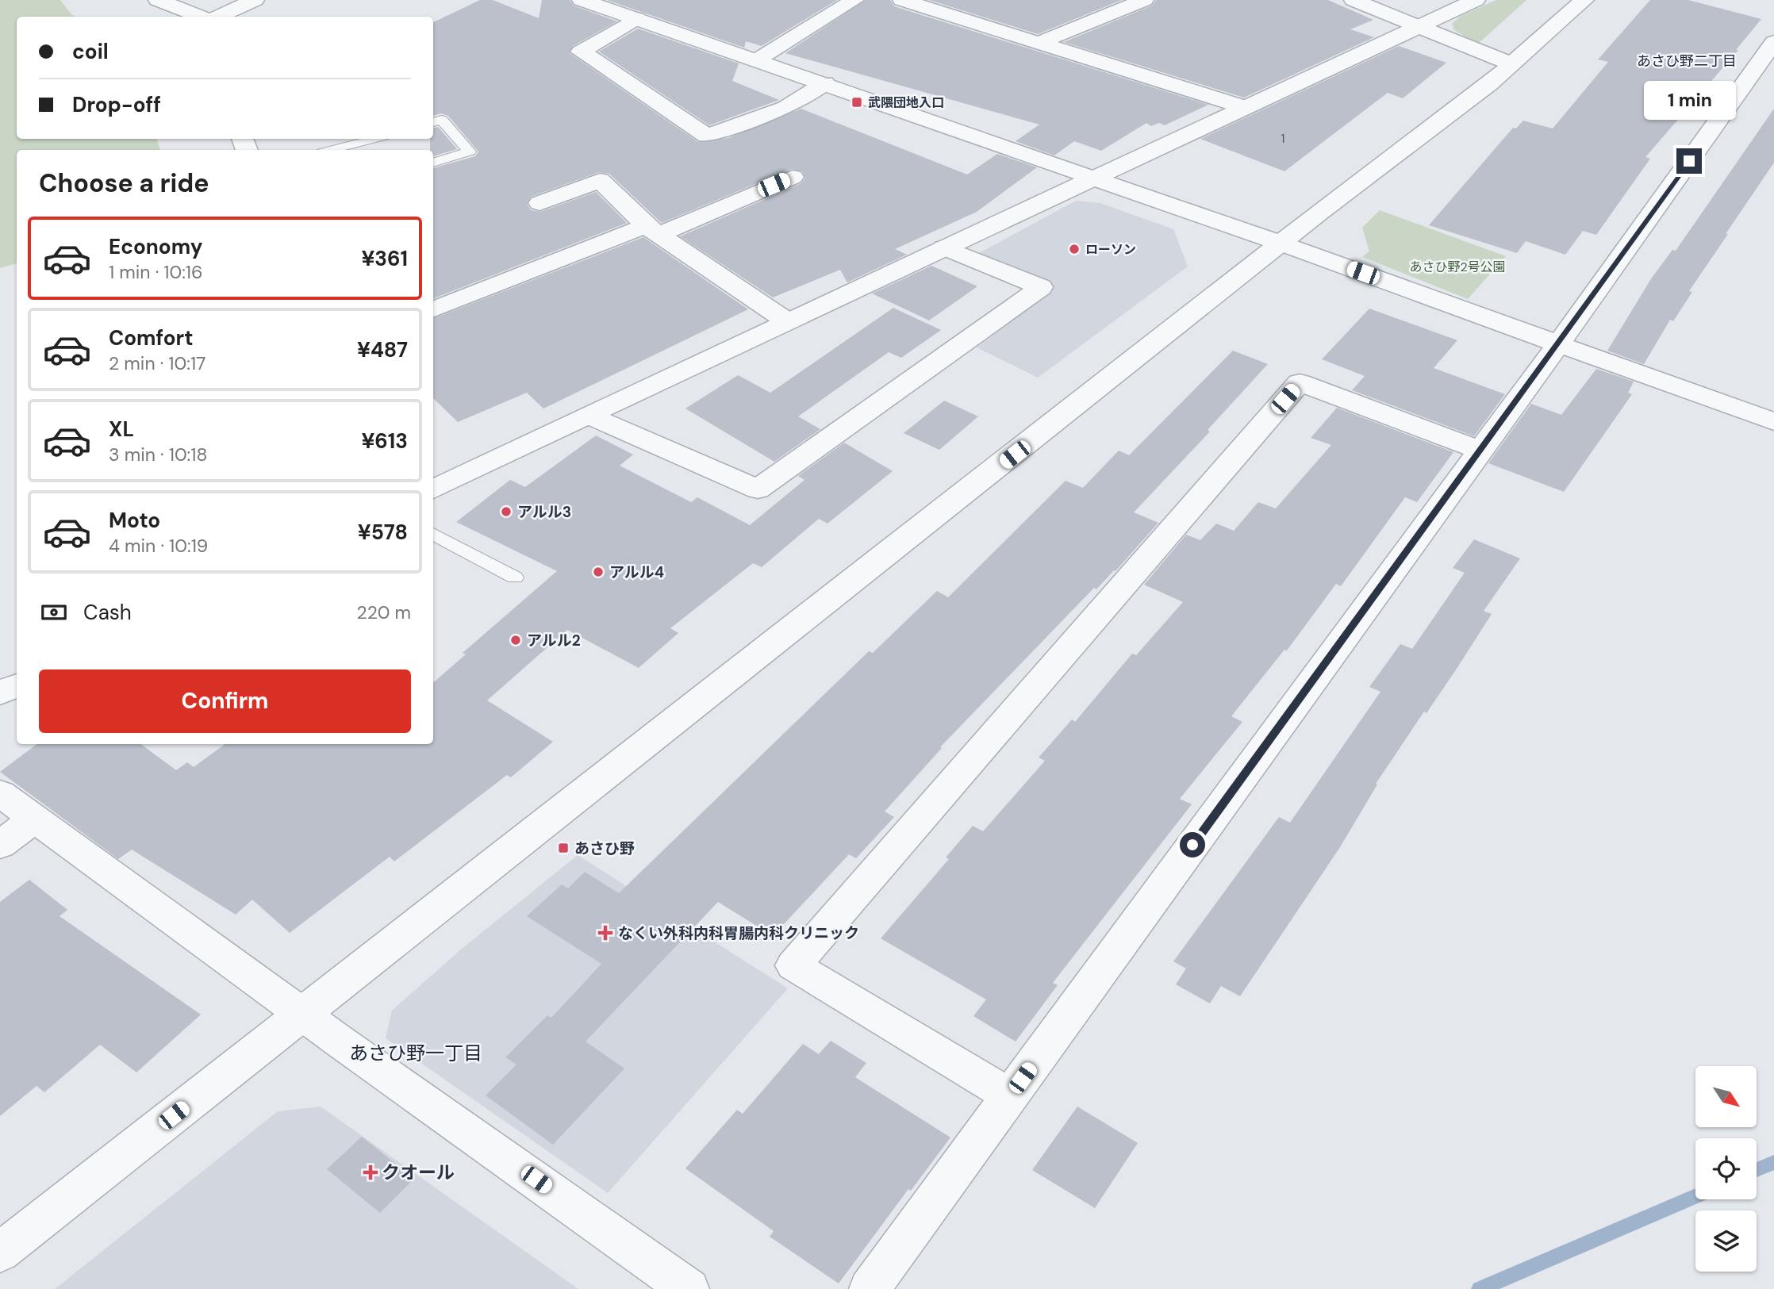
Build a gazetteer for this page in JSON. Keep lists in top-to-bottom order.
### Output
{
  "districts": ["あさひ野二丁目", "あさひ野一丁目"],
  "parks": ["あさひ野2号公園"],
  "places": {
    "transit": ["武隈団地入口", "あさひ野"],
    "other": [
      "ローソン",
      "アルル3",
      "アルル4",
      "アルル2"
    ],
    "health": ["なくい外科内科胃腸内科クリニック", "クオール"]
  },
  "house_numbers": ["1"],
  "north": "bottom right",
  "page": {
    "banner": ["coil", "Drop-off"],
    "bubble": "1 min",
    "heading": "Choose a ride",
    "list": [
      {
        "name": "Economy",
        "note": "1 min · 10:16",
        "value": "¥361"
      },
      {
        "name": "Comfort",
        "note": "2 min · 10:17",
        "value": "¥487"
      },
      {
        "name": "XL",
        "note": "3 min · 10:18",
        "value": "¥613"
      },
      {
        "name": "Moto",
        "note": "4 min · 10:19",
        "value": "¥578"
      }
    ],
    "pay": ["Cash", "220 m"],
    "buttons": "Confirm"
  }
}
